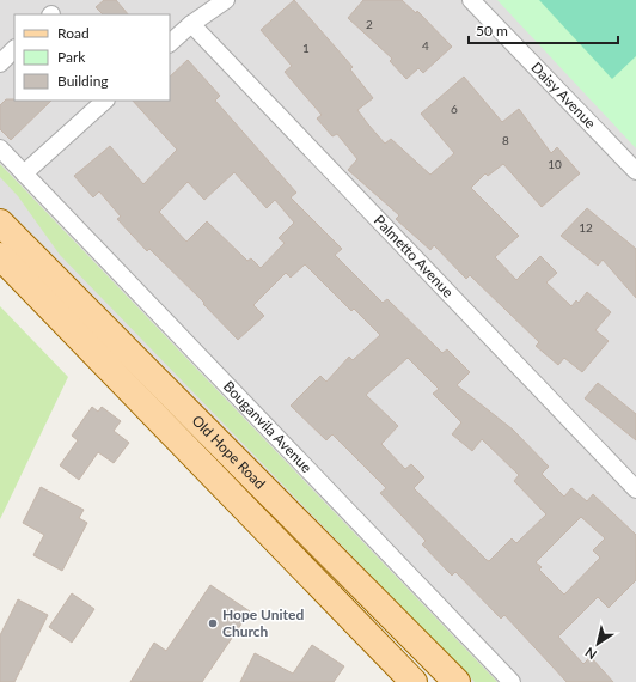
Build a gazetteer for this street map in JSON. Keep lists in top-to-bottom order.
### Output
{
  "streets": {
    "main road": ["Old Hope Road"],
    "street": ["Daisy Avenue", "Palmetto Avenue", "Bouganvila Avenue"]
  },
  "places": ["Hope United Church"],
  "house_numbers": [
    "2",
    "4",
    "1",
    "6",
    "8",
    "10",
    "12"
  ],
  "legend": ["Road", "Park", "Building"],
  "scale_bar": "50 m",
  "north": "bottom left"
}
